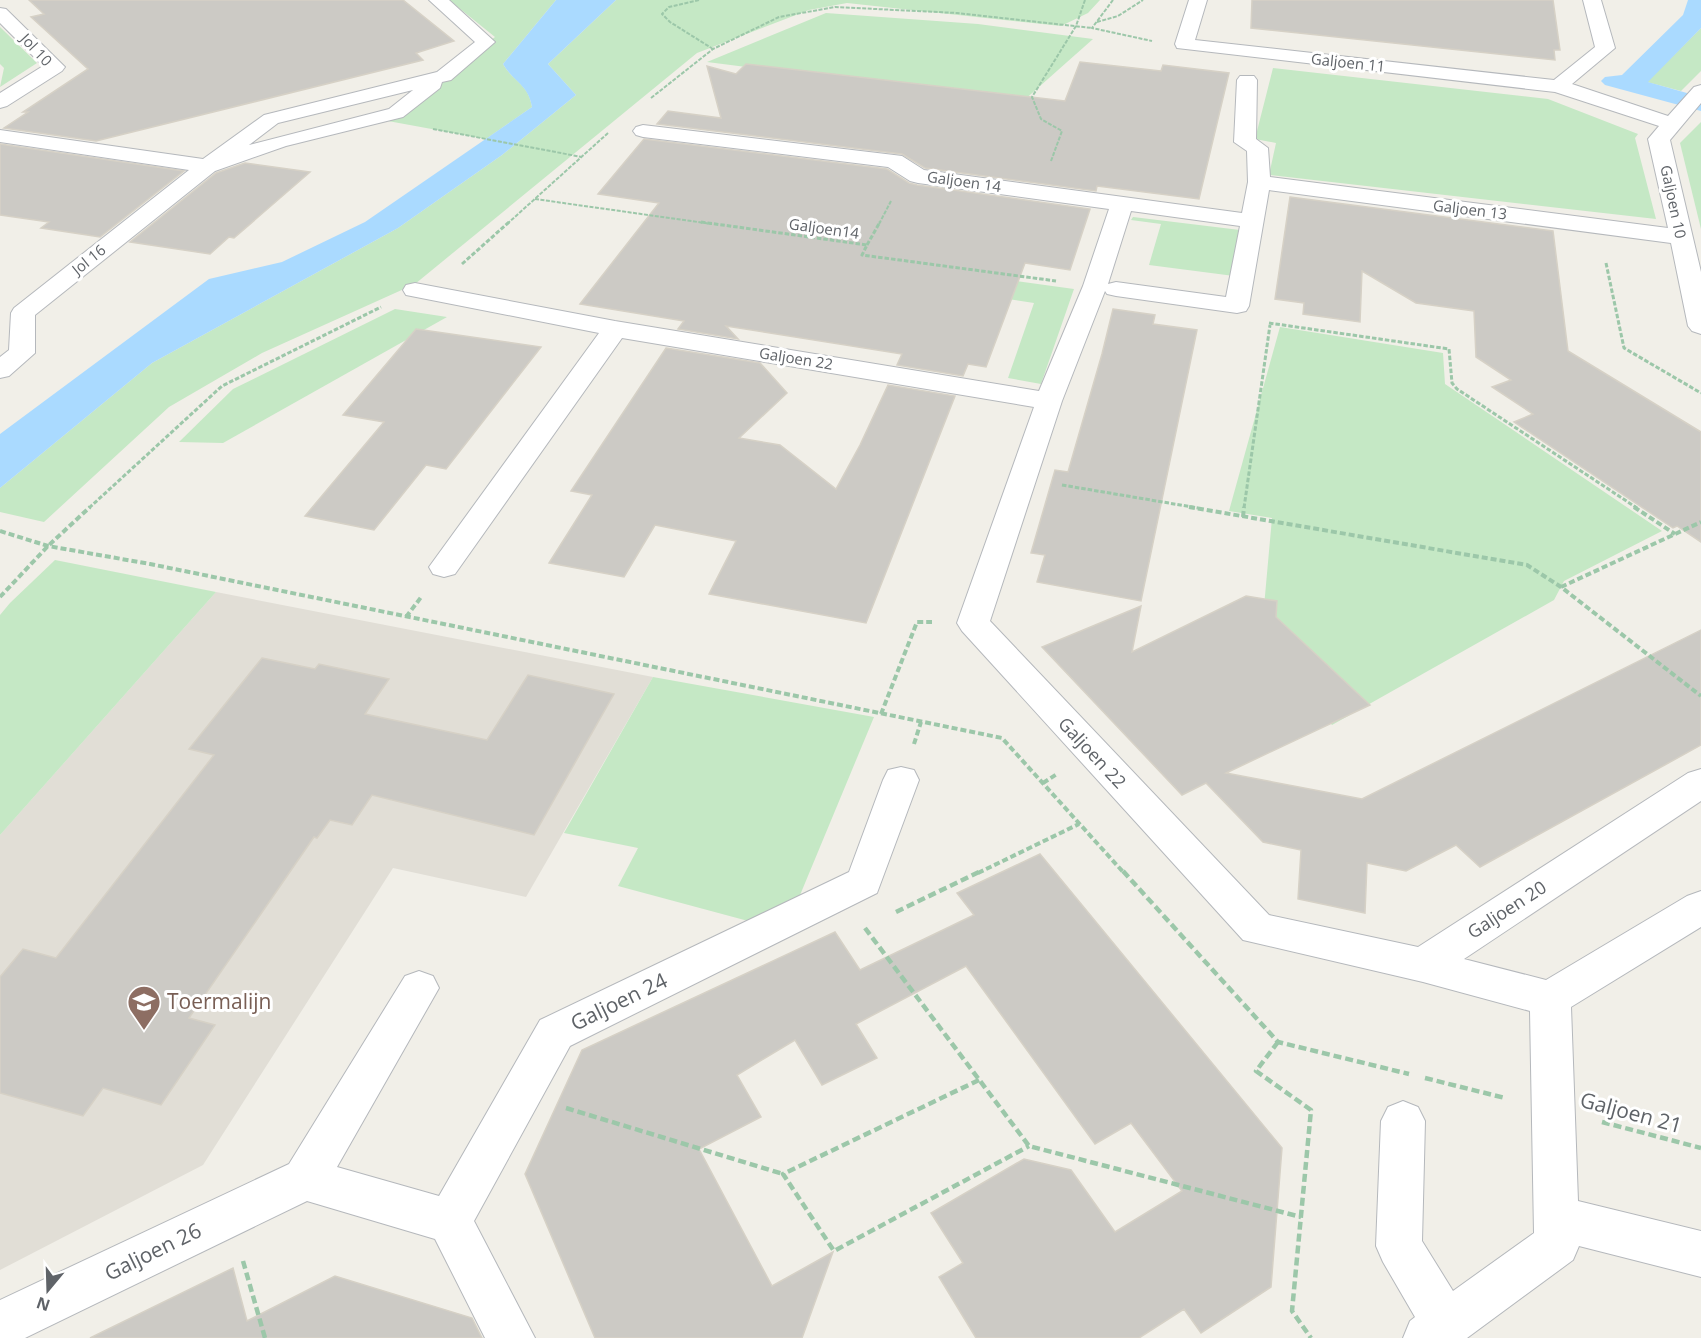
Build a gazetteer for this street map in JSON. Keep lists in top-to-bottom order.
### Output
{
  "streets": {
    "street": [
      "Jol 10",
      "Galjoen 11",
      "Galjoen 14",
      "Galjoen 10",
      "Galjoen 13",
      "Jol 16",
      "Galjoen 22",
      "Galjoen 20",
      "Galjoen 24",
      "Galjoen 26"
    ],
    "path": ["Galjoen14", "Galjoen 21"]
  },
  "crossings": [
    ["Galjoen 11", "Galjoen 10"],
    ["Galjoen 10", "Galjoen 13"],
    ["Galjoen 22", "Galjoen 20"]
  ],
  "places": {
    "school or university": ["Toermalijn"]
  },
  "north": "bottom"
}
